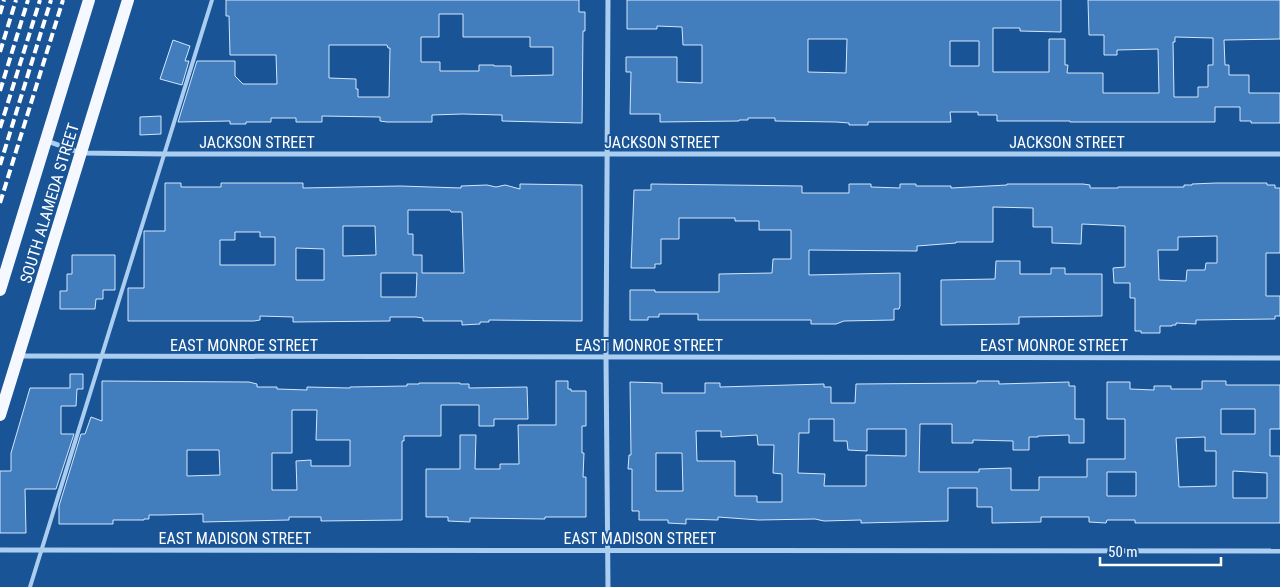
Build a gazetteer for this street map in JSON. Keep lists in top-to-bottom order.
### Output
{
  "streets": {
    "main road": ["SOUTH ALAMEDA STREET"],
    "street": ["JACKSON STREET", "EAST MONROE STREET", "EAST MADISON STREET"]
  },
  "crossings": [
    ["JACKSON STREET", "SOUTH ALAMEDA STREET"],
    ["SOUTH ALAMEDA STREET", "EAST MONROE STREET"]
  ],
  "scale_bar": "50 m"
}
